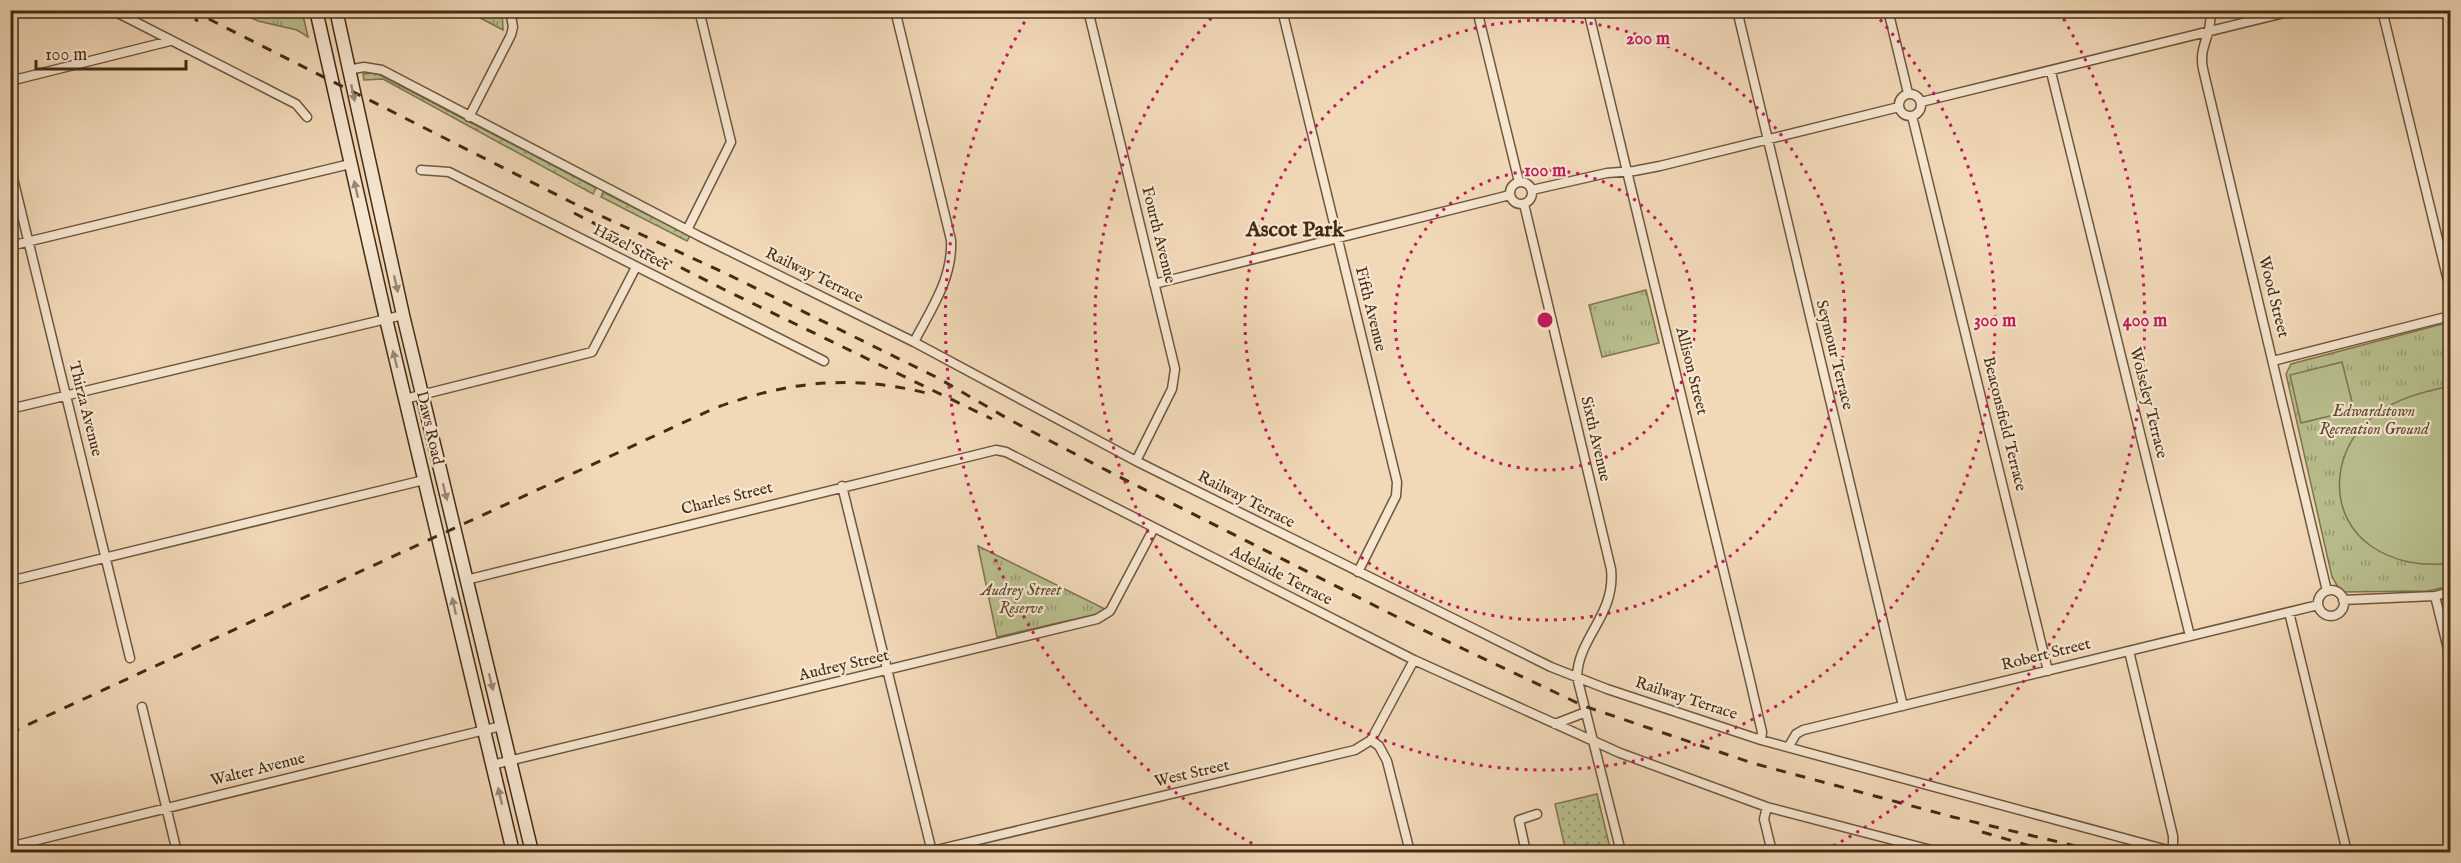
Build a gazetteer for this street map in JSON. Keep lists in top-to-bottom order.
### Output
{
  "streets": {
    "main road": ["Daws Road"],
    "street": [
      "Fourth Avenue",
      "Hazel Street",
      "Railway Terrace",
      "Wood Street",
      "Fifth Avenue",
      "Seymour Terrace",
      "Allison Street",
      "Wolseley Terrace",
      "Thirza Avenue",
      "Beaconsfield Terrace",
      "Sixth Avenue",
      "Charles Street",
      "Adelaide Terrace",
      "Robert Street",
      "Audrey Street",
      "Walter Avenue",
      "West Street"
    ]
  },
  "crossings": [
    ["Fourth Avenue", "Railway Terrace"],
    ["Railway Terrace", "Fifth Avenue"],
    ["Railway Terrace", "Allison Street"],
    ["Railway Terrace", "Daws Road"],
    ["Railway Terrace", "Sixth Avenue"],
    ["Railway Terrace", "Robert Street"],
    ["Wood Street", "Robert Street"],
    ["Seymour Terrace", "Robert Street"],
    ["Wolseley Terrace", "Robert Street"],
    ["Beaconsfield Terrace", "Robert Street"],
    ["Daws Road", "Charles Street"],
    ["Daws Road", "Audrey Street"],
    ["Daws Road", "Walter Avenue"],
    ["Charles Street", "Adelaide Terrace"],
    ["Adelaide Terrace", "Audrey Street"]
  ],
  "districts": ["Ascot Park"],
  "parks": ["Edwardstown Recreation Ground", "Audrey Street Reserve"],
  "scale_bar": "100 m",
  "rings": [
    "200 m",
    "100 m",
    "300 m",
    "400 m"
  ]
}
